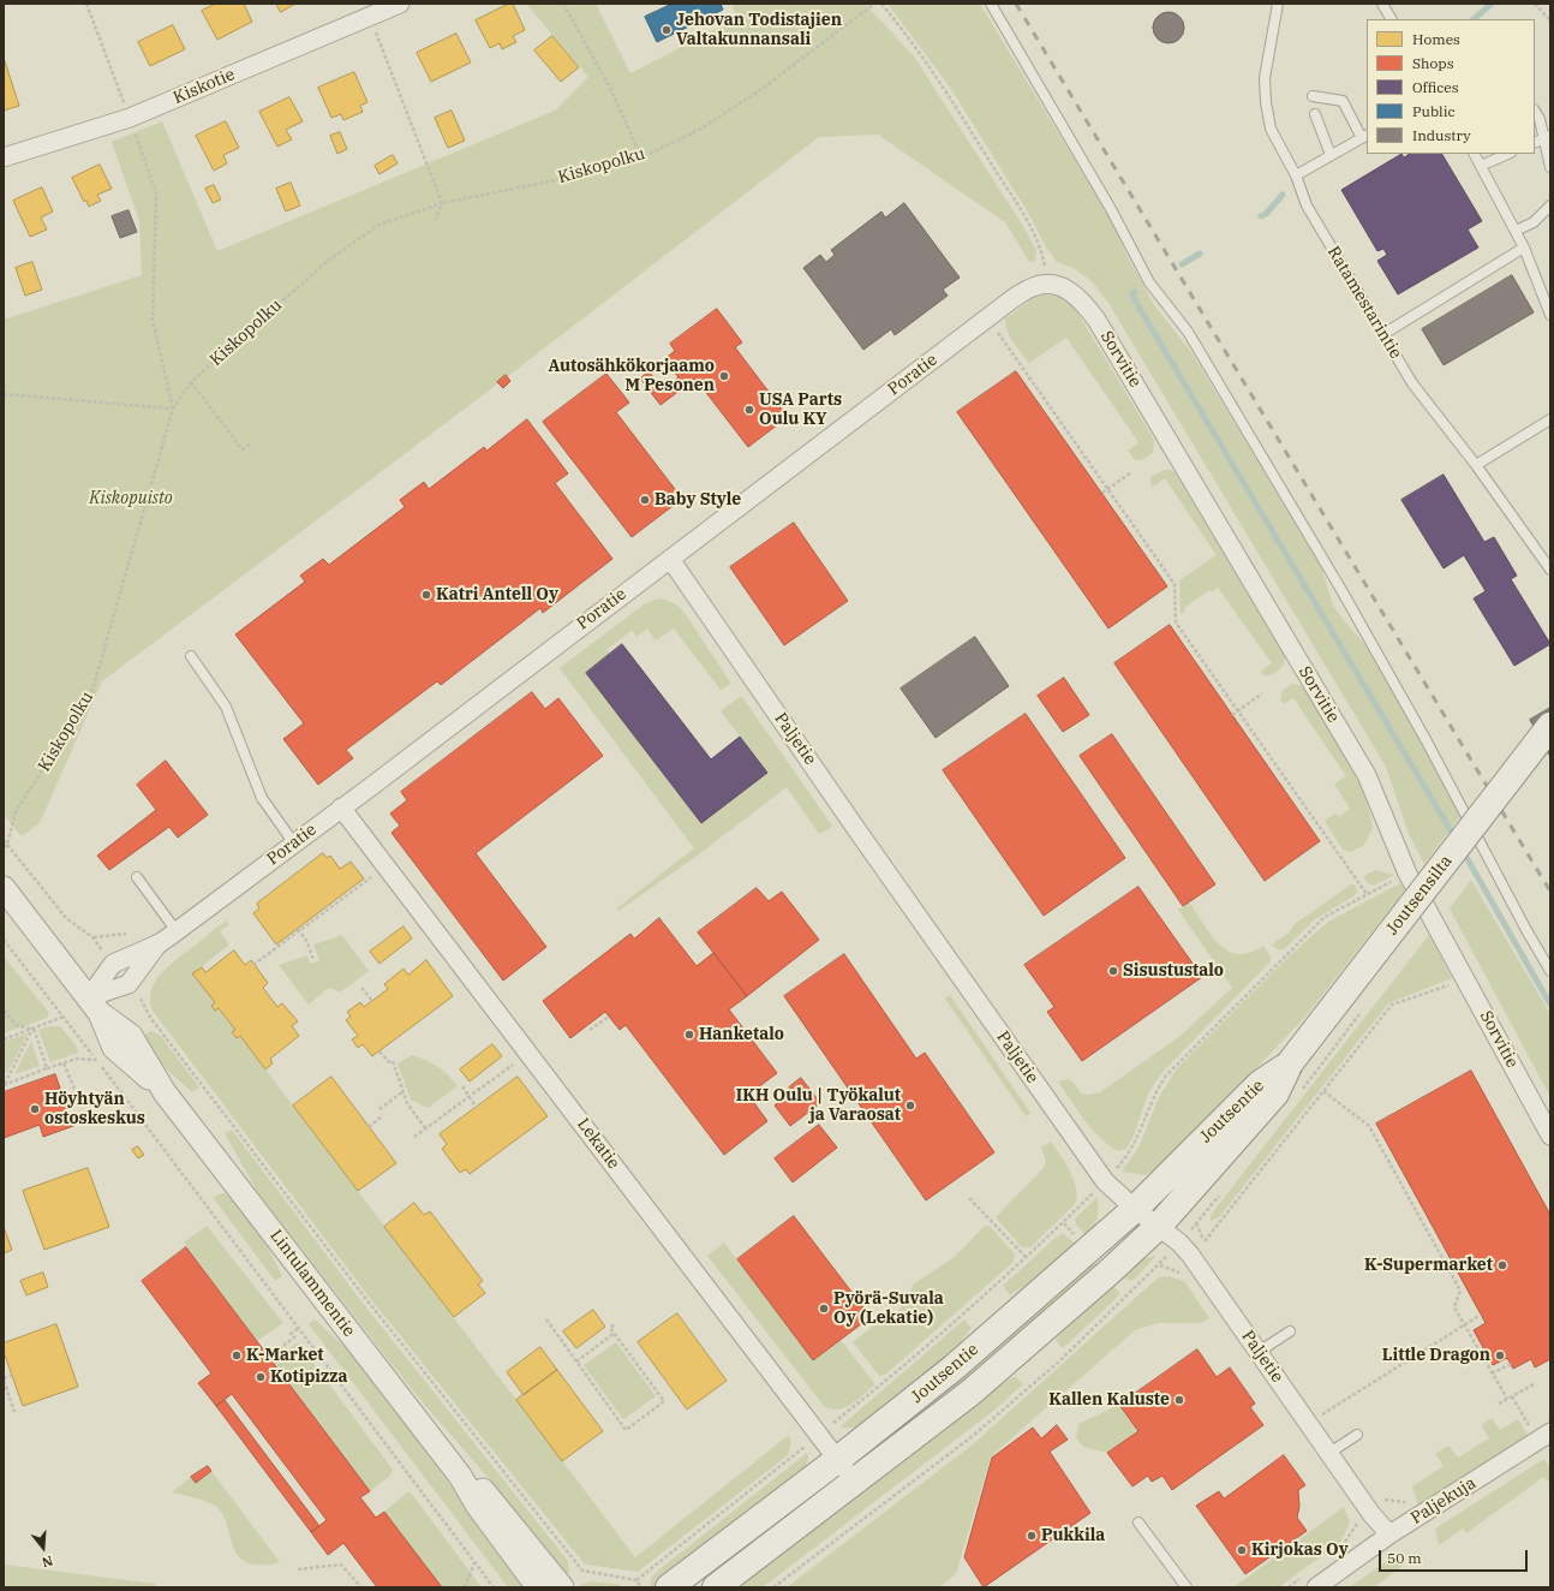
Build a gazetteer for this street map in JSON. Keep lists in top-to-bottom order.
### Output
{
  "streets": {
    "main road": ["Joutsensilta", "Joutsentie"],
    "street": [
      "Kiskotie",
      "Sorvitie",
      "Poratie",
      "Paljetie",
      "Lekatie",
      "Lintulammentie",
      "Paljekuja"
    ],
    "lane": ["Ratamestarintie"],
    "path": ["Kiskopolku"]
  },
  "crossings": [
    ["Sorvitie", "Poratie"],
    ["Poratie", "Paljetie"],
    ["Poratie", "Lekatie"],
    ["Paljetie", "Joutsentie"],
    ["Paljetie", "Paljekuja"],
    ["Joutsensilta", "Joutsentie"],
    ["Joutsentie", "Lekatie"]
  ],
  "parks": ["Kiskopuisto"],
  "places": [
    "Jehovan Todistajien Valtakunnansali",
    "Autosähkökorjaamo M Pesonen",
    "USA Parts Oulu KY",
    "Baby Style",
    "Katri Antell Oy",
    "Sisustustalo",
    "Hanketalo",
    "IKH Oulu | Työkalut ja Varaosat",
    "Höyhtyän ostoskeskus",
    "K-Supermarket",
    "Pyörä-Suvala Oy (Lekatie)",
    "K-Market",
    "Little Dragon",
    "Kotipizza",
    "Kallen Kaluste",
    "Pukkila",
    "Kirjokas Oy"
  ],
  "legend": [
    "Homes",
    "Shops",
    "Offices",
    "Public",
    "Industry"
  ],
  "scale_bar": "50 m",
  "north": "bottom"
}
